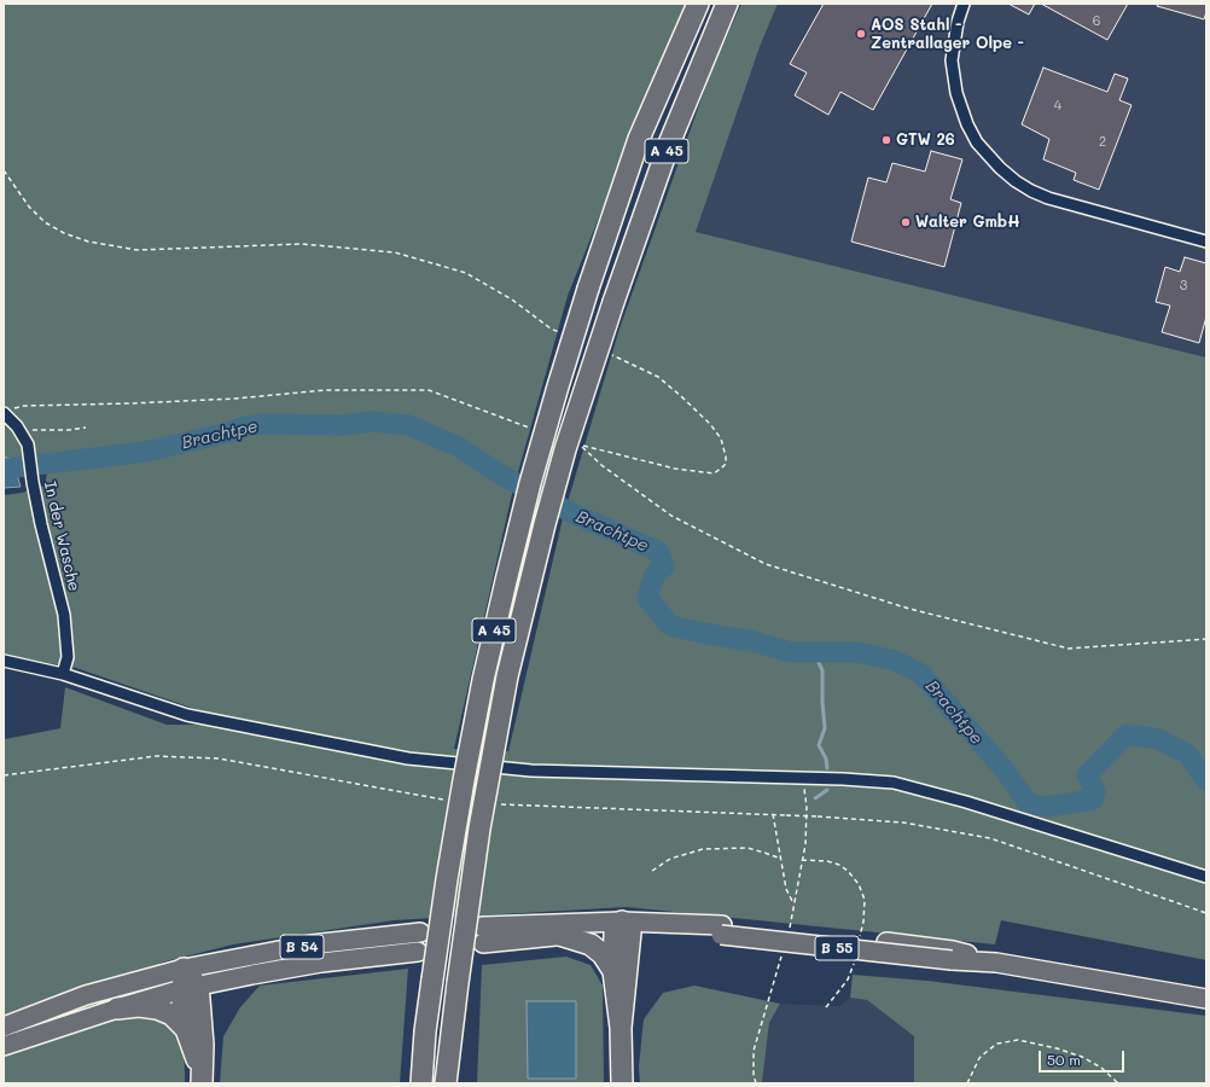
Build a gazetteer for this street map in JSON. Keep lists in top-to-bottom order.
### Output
{
  "streets": {
    "highway": ["A 45"],
    "main road": ["B 54", "B 55"],
    "street": ["In der Wasche"]
  },
  "water": ["Brachtpe"],
  "places": ["AOS Stahl - Zentrallager Olpe -", "GTW 26", "Walter GmbH"],
  "house_numbers": [
    "6",
    "4",
    "2",
    "3"
  ],
  "scale_bar": "50 m"
}
